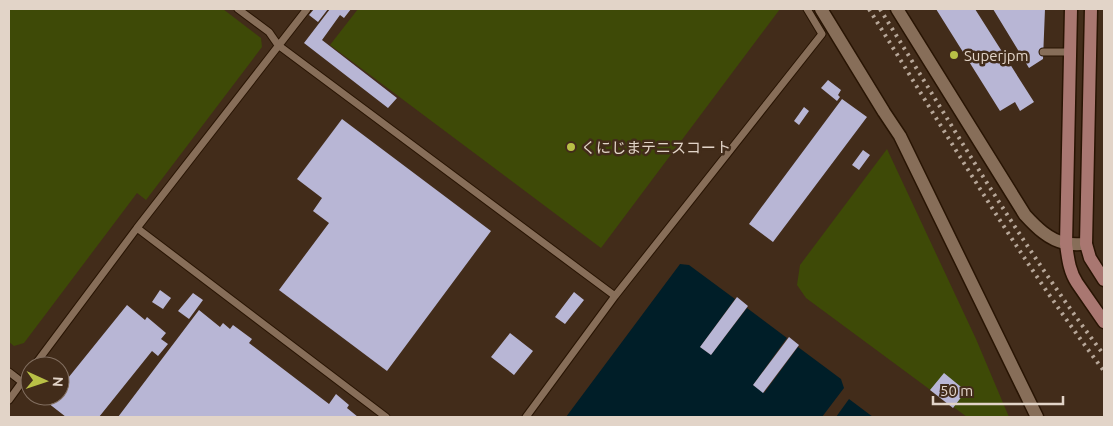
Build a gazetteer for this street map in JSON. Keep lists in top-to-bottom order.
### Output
{
  "places": ["Superjpm", "くにじまテニスコート"],
  "scale_bar": "50 m",
  "north": "right"
}
